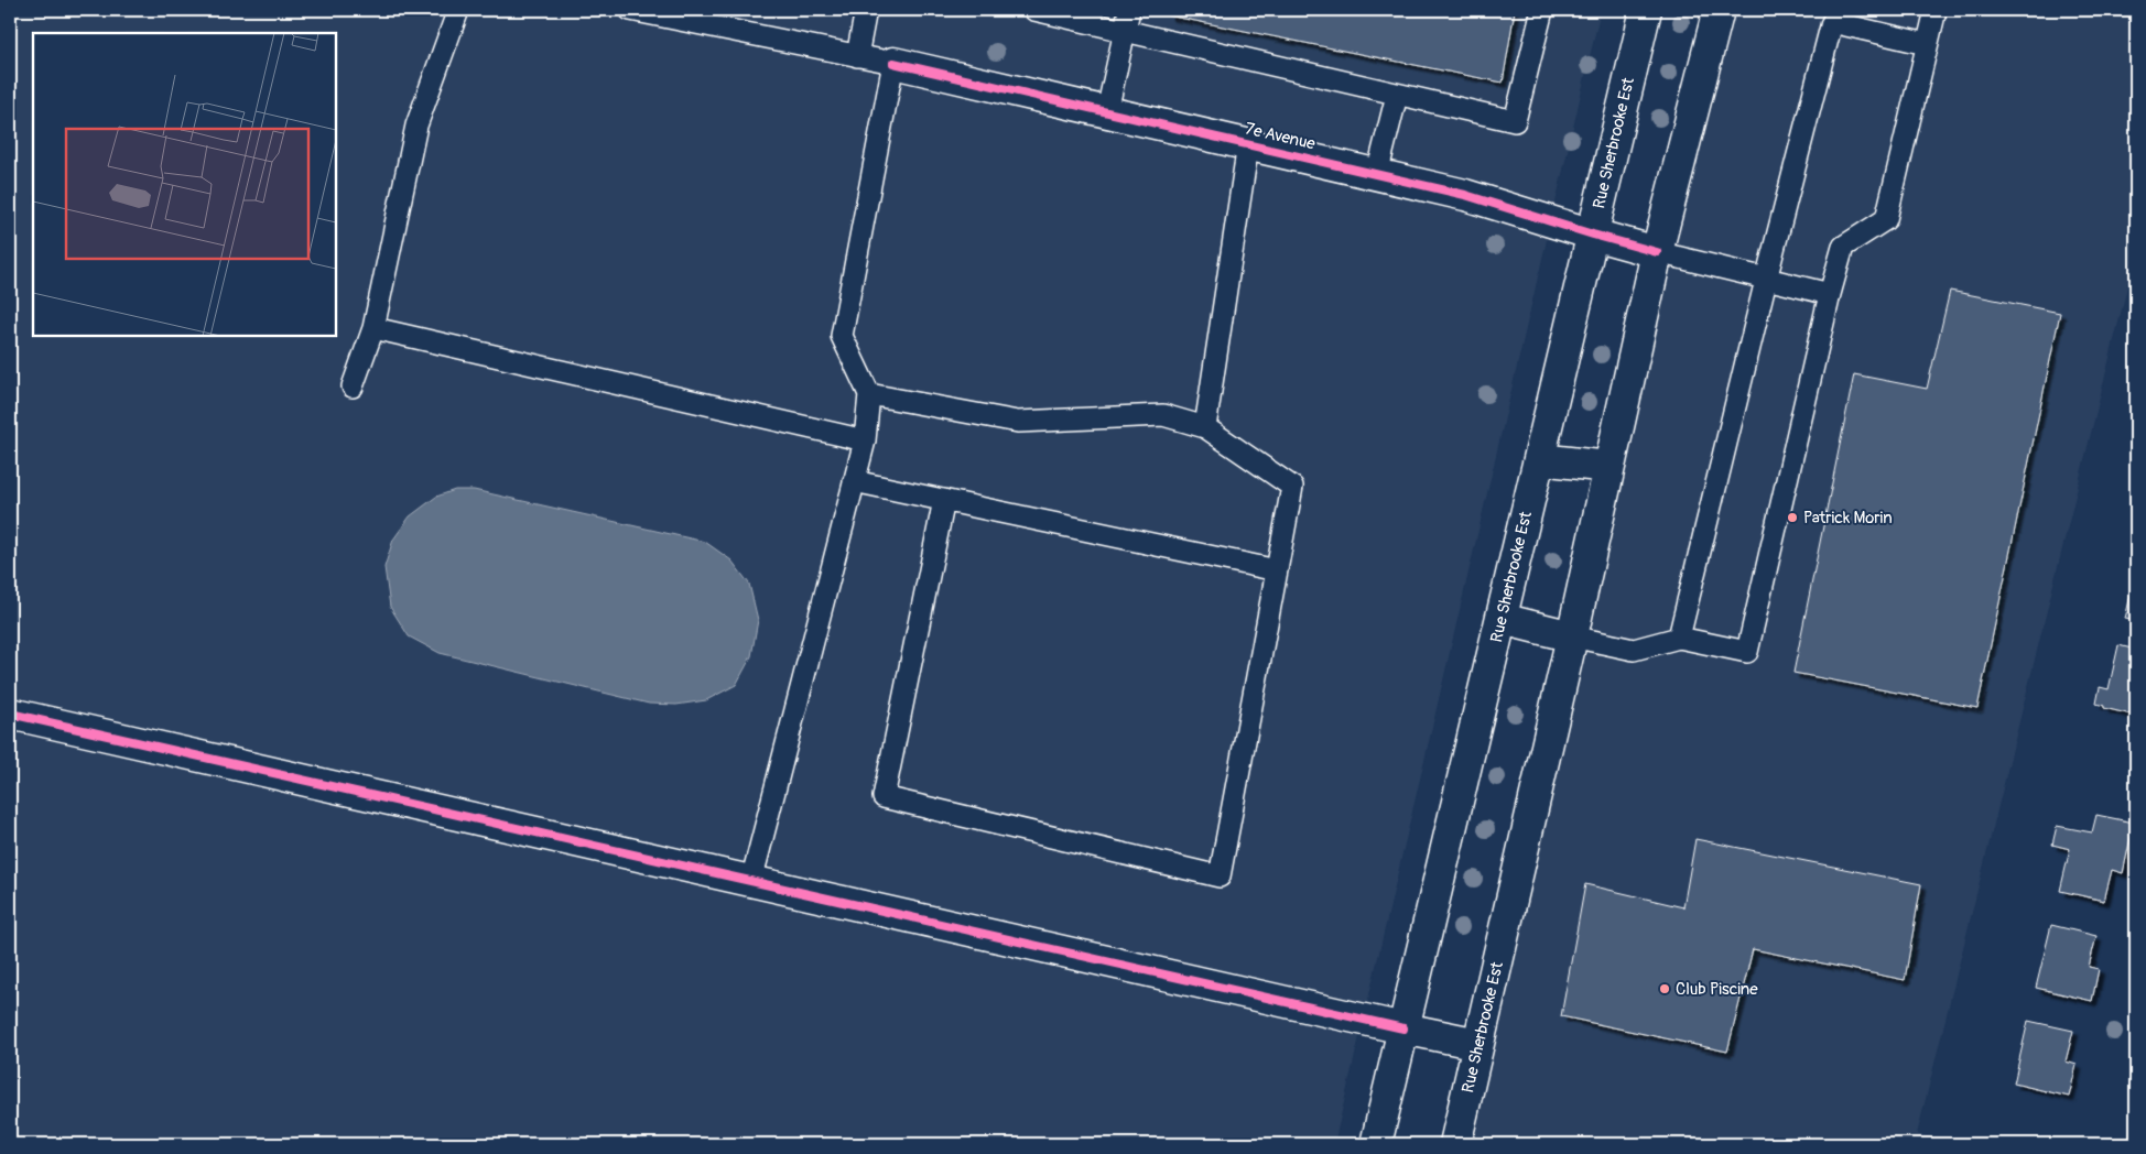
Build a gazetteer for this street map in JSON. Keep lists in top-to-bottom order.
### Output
{
  "streets": {
    "main road": ["7e Avenue", "Rue Sherbrooke Est"]
  },
  "crossings": [
    ["7e Avenue", "Rue Sherbrooke Est"]
  ],
  "places": ["Patrick Morin", "Club Piscine"]
}
